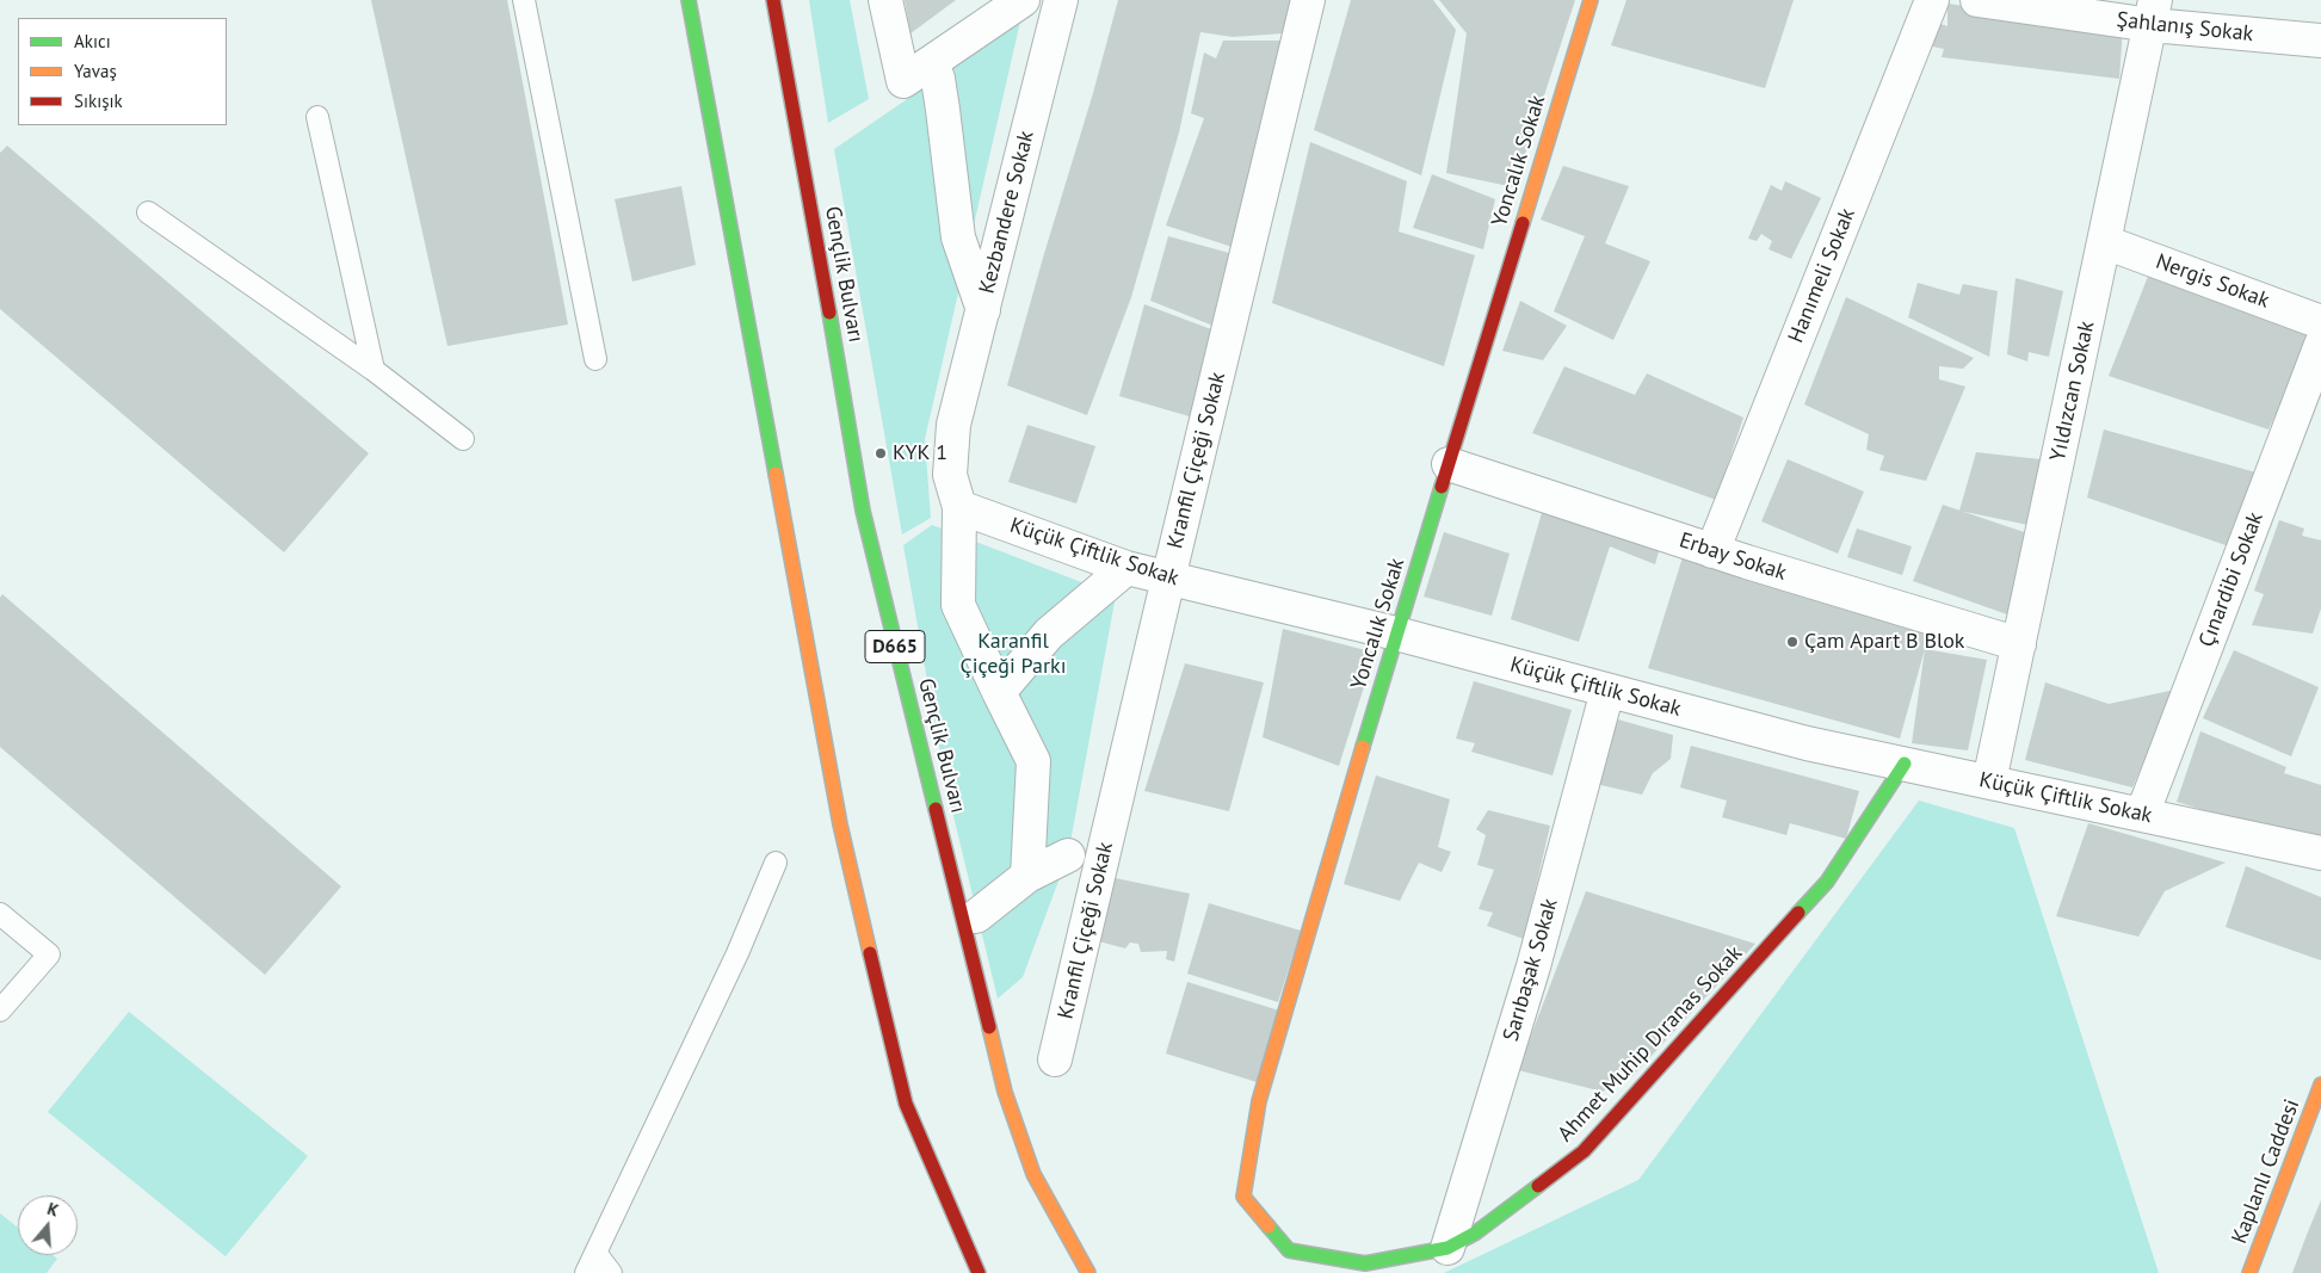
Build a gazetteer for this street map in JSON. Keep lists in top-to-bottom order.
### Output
{
  "streets": {
    "main road": [
      "Yoncalık Sokak",
      "Gençlik Bulvarı",
      "D665",
      "Ahmet Muhip Dıranas Sokak",
      "Kaplanlı Caddesi"
    ],
    "street": [
      "Şahlanış Sokak",
      "Kezbandere Sokak",
      "Hanımeli Sokak",
      "Nergis Sokak",
      "Yıldızcan Sokak",
      "Kranfil Çiçeği Sokak",
      "Küçük Çiftlik Sokak",
      "Erbay Sokak",
      "Çınardibi Sokak",
      "Sarıbaşak Sokak"
    ]
  },
  "crossings": [
    ["Şahlanış Sokak", "Yıldızcan Sokak"],
    ["Yoncalık Sokak", "Küçük Çiftlik Sokak"],
    ["Yoncalık Sokak", "Erbay Sokak"],
    ["Yoncalık Sokak", "Ahmet Muhip Dıranas Sokak"],
    ["Kezbandere Sokak", "Küçük Çiftlik Sokak"],
    ["Hanımeli Sokak", "Erbay Sokak"],
    ["Nergis Sokak", "Yıldızcan Sokak"],
    ["Yıldızcan Sokak", "Küçük Çiftlik Sokak"],
    ["Yıldızcan Sokak", "Erbay Sokak"],
    ["Kranfil Çiçeği Sokak", "Küçük Çiftlik Sokak"],
    ["Küçük Çiftlik Sokak", "Çınardibi Sokak"],
    ["Küçük Çiftlik Sokak", "Sarıbaşak Sokak"],
    ["Küçük Çiftlik Sokak", "Ahmet Muhip Dıranas Sokak"],
    ["Sarıbaşak Sokak", "Ahmet Muhip Dıranas Sokak"]
  ],
  "parks": ["Karanfil Çiçeği Parkı"],
  "places": ["KYK 1", "Çam Apart B Blok"],
  "legend": ["Akıcı", "Yavaş", "Sıkışık"],
  "north": "top"
}
